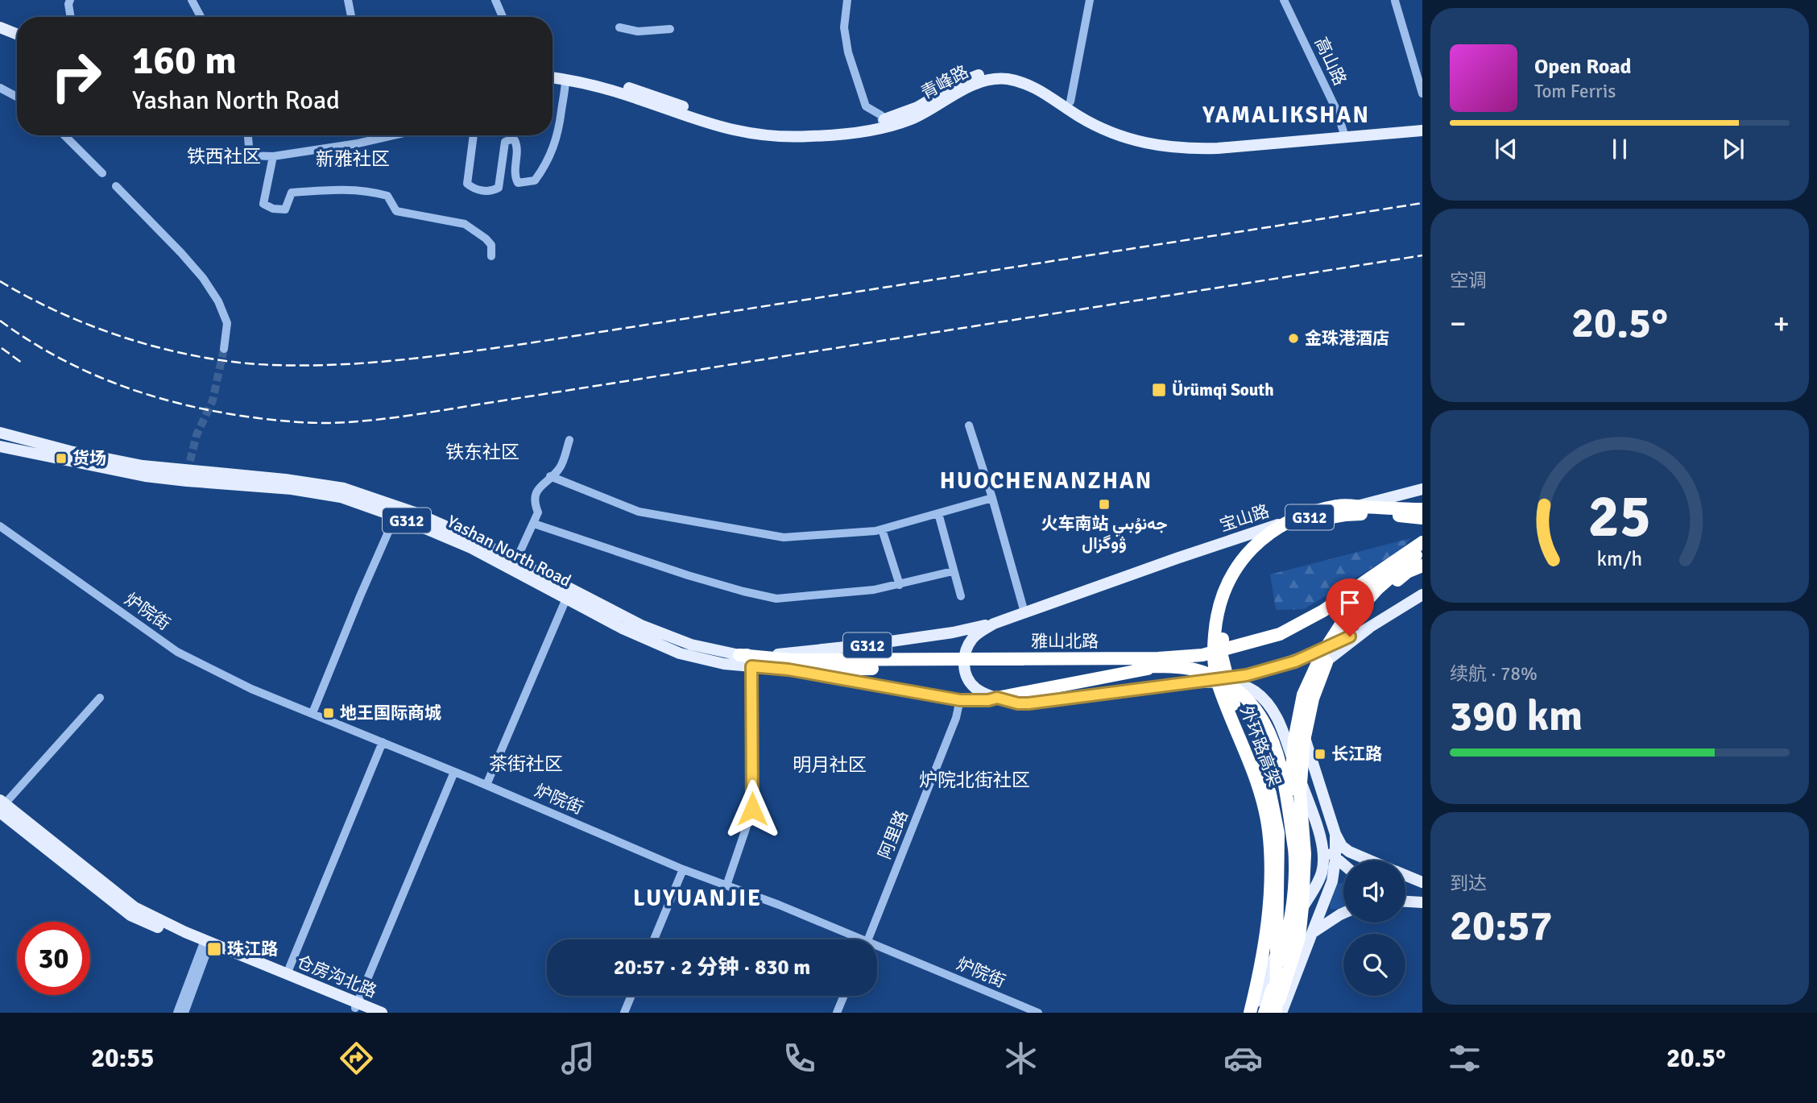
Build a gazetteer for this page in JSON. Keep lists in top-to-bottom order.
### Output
{
  "streets": {
    "highway": ["雅山北路", "外环路高架"],
    "main road": [
      "青峰路",
      "G312",
      "宝山路",
      "Yashan North Road",
      "仓房沟北路"
    ],
    "street": ["高山路", "炉院街", "阿里路"]
  },
  "crossings": [
    ["高山路", "青峰路"],
    ["G312", "宝山路"],
    ["G312", "Yashan North Road"],
    ["Yashan North Road", "雅山北路"],
    ["Yashan North Road", "阿里路"]
  ],
  "districts": [
    "YAMALIKSHAN",
    "铁西社区",
    "新雅社区",
    "铁东社区",
    "HUOCHENANZHAN",
    "茶街社区",
    "明月社区",
    "炉院北街社区",
    "LUYUANJIE"
  ],
  "places": {
    "other": ["金珠港酒店"],
    "transit": [
      "Ürümqi South",
      "货场",
      "火车南站 جەنۇبىي ۋوگزال",
      "地王国际商城",
      "长江路",
      "珠江路"
    ]
  },
  "page": {
    "turn": ["160 m", "Yashan North Road"],
    "song": ["Open Road", "Tom Ferris"],
    "tile": [
      "空调",
      ["续航 · 78%", "390 km"],
      ["到达", "20:57"]
    ],
    "heat": ["−", "20.5°", "+"],
    "limit": "30",
    "trip": "20:57 · 2 分钟 · 830 m",
    "tabs": ["20:55", "20.5°"],
    "gauge": ["25", "km/h"]
  }
}
